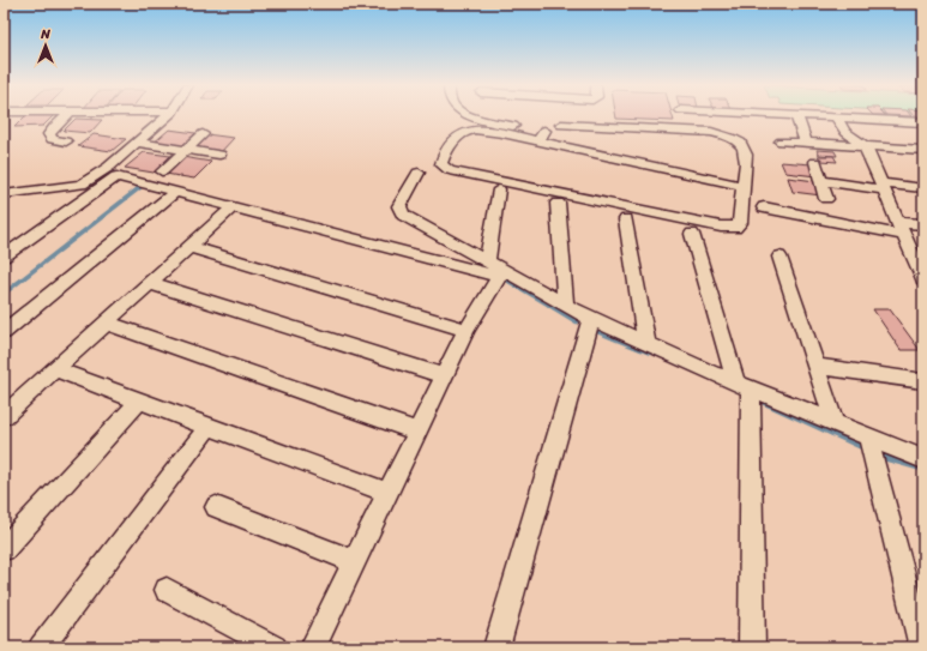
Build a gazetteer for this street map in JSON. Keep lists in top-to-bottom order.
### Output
{
  "north": "top"
}
